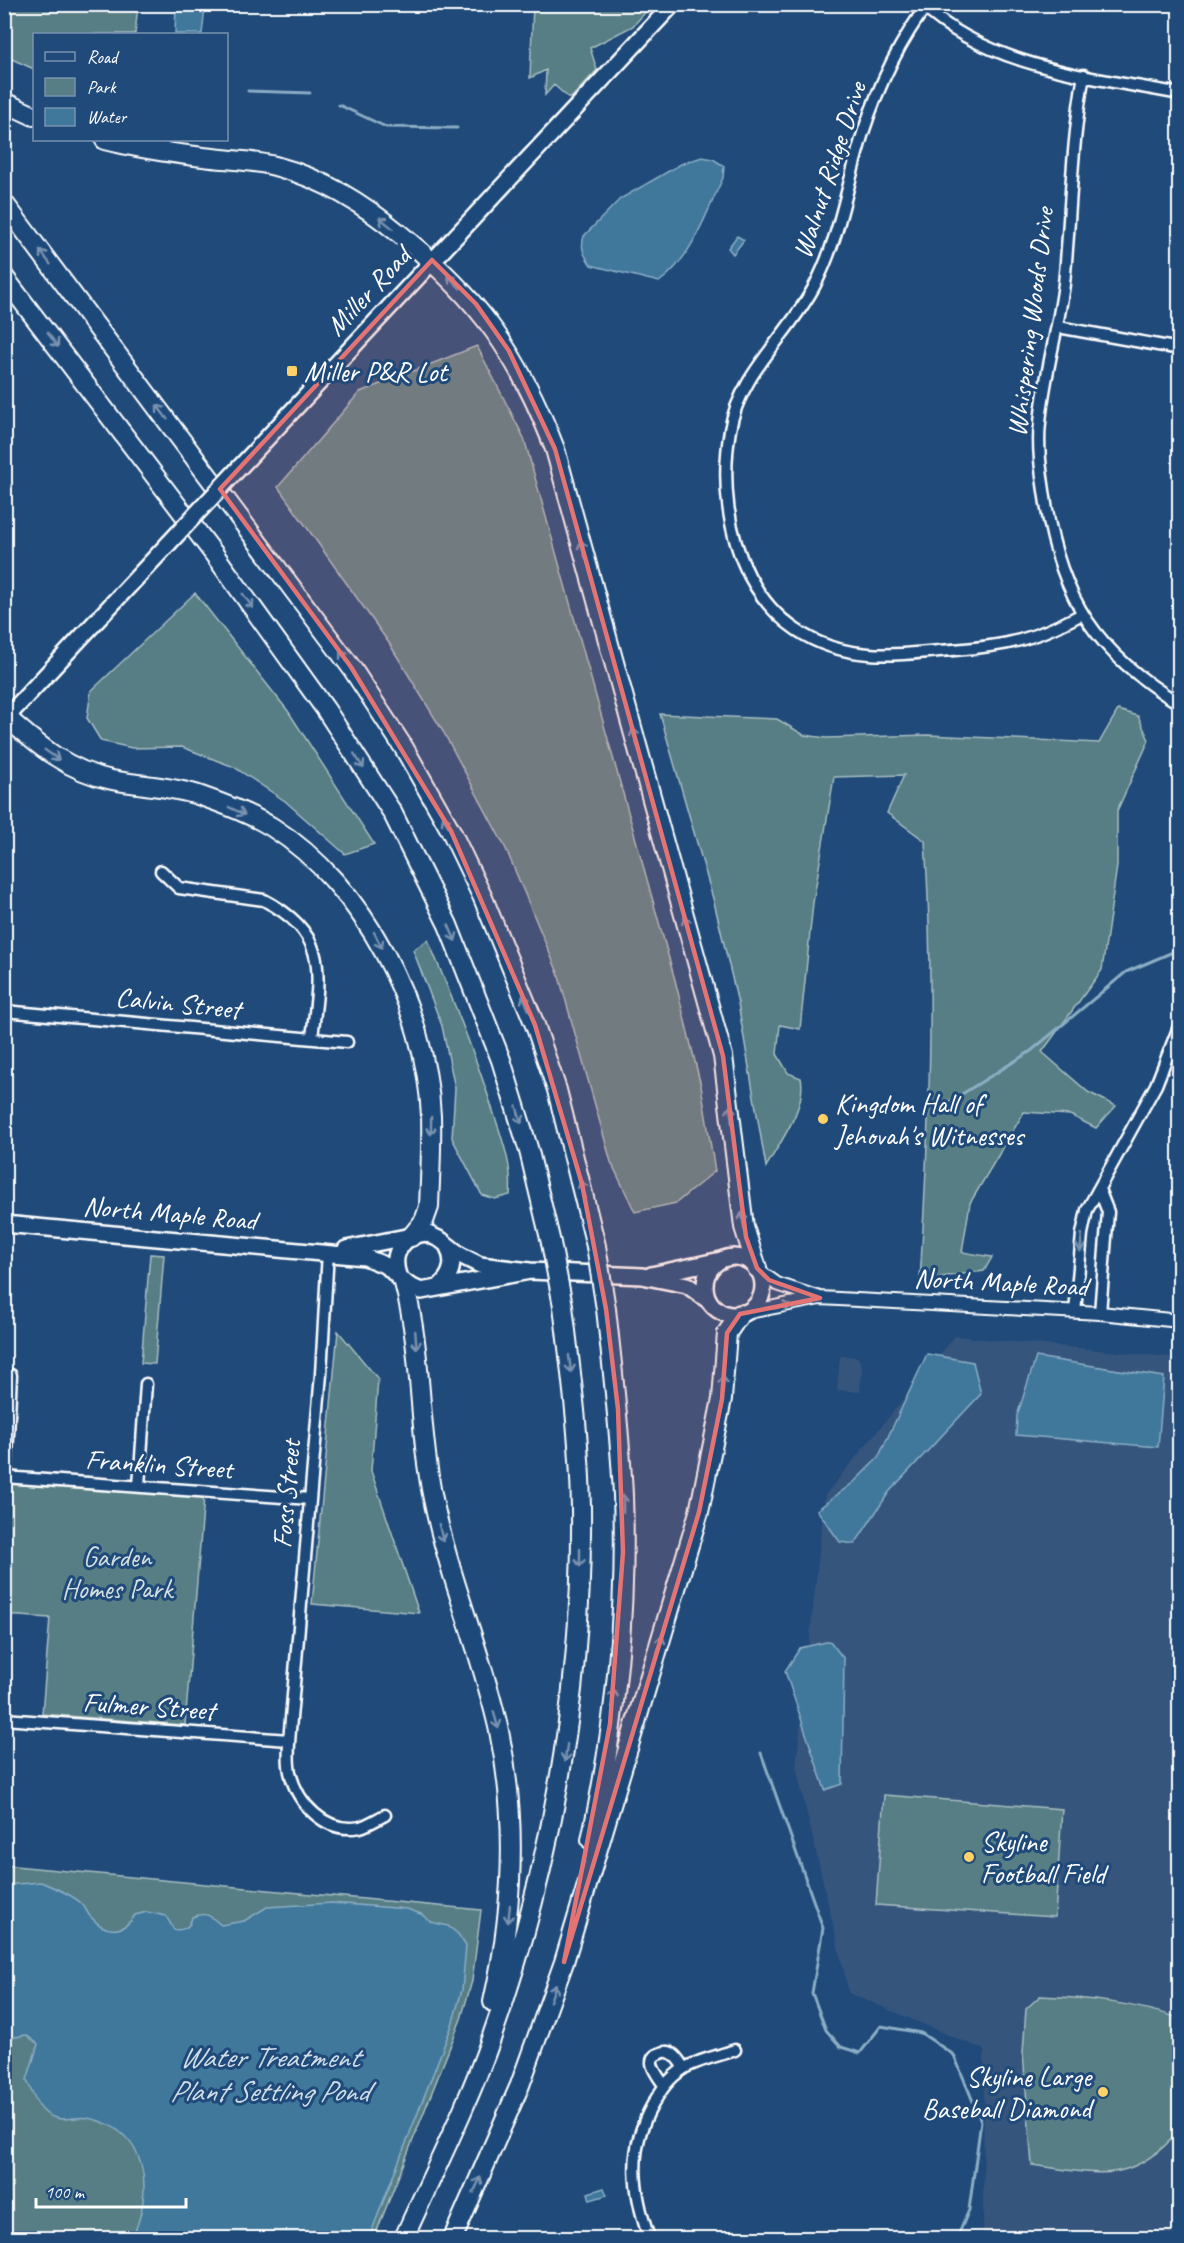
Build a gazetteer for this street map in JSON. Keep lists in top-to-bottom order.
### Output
{
  "streets": {
    "main road": ["Miller Road", "North Maple Road"],
    "street": [
      "Walnut Ridge Drive",
      "Whispering Woods Drive",
      "Calvin Street",
      "Franklin Street",
      "Foss Street",
      "Fulmer Street"
    ]
  },
  "crossings": [
    ["Walnut Ridge Drive", "Whispering Woods Drive"],
    ["North Maple Road", "Foss Street"],
    ["Franklin Street", "Foss Street"],
    ["Foss Street", "Fulmer Street"]
  ],
  "water": ["Water Treatment Plant Settling Pond"],
  "parks": ["Garden Homes Park"],
  "places": {
    "transit": ["Miller P&R Lot"],
    "other": ["Kingdom Hall of Jehovah's Witnesses", "Skyline Football Field", "Skyline Large Baseball Diamond"]
  },
  "legend": ["Road", "Park", "Water"],
  "scale_bar": "100 m"
}
